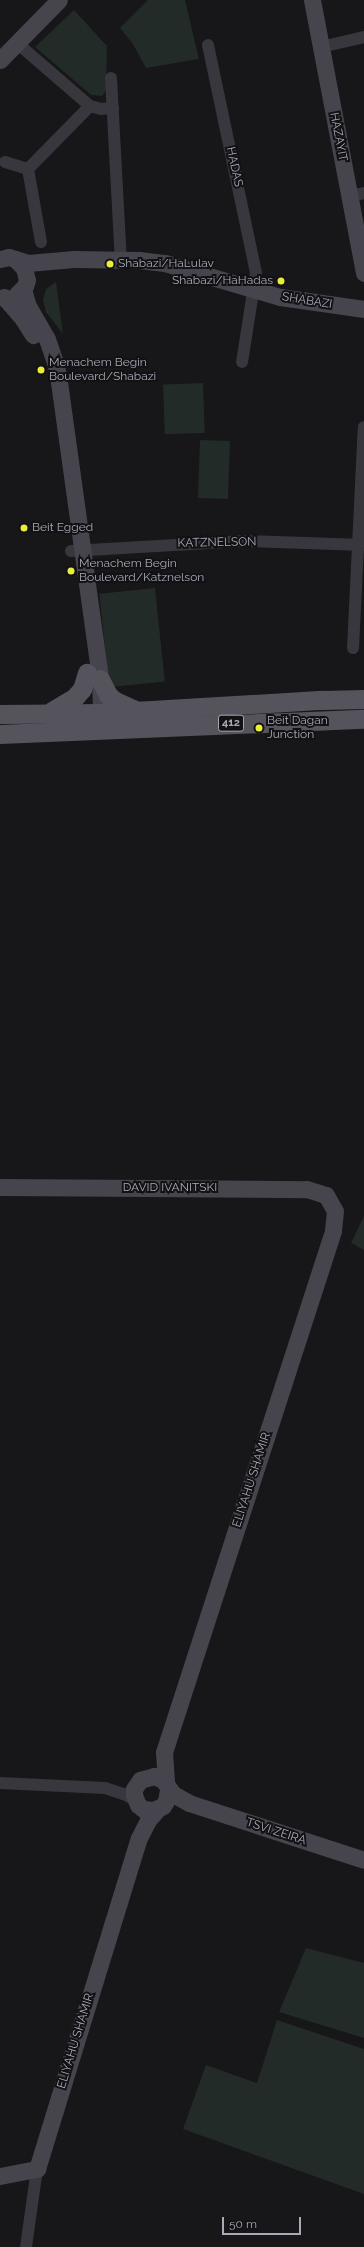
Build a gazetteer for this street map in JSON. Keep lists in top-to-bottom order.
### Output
{
  "streets": {
    "main road": ["412"],
    "street": [
      "HAZAYIT",
      "HADAS",
      "SHABAZI",
      "KATZNELSON",
      "DAVID IVANITSKI",
      "ELIYAHU SHAMIR",
      "TSVI ZEIRA"
    ]
  },
  "crossings": [
    ["HADAS", "SHABAZI"],
    ["DAVID IVANITSKI", "ELIYAHU SHAMIR"],
    ["ELIYAHU SHAMIR", "TSVI ZEIRA"]
  ],
  "places": [
    "Shabazi/HaLulav",
    "Shabazi/HaHadas",
    "Menachem Begin Boulevard/Shabazi",
    "Beit Egged",
    "Menachem Begin Boulevard/Katznelson",
    "Beit Dagan Junction"
  ],
  "scale_bar": "50 m"
}
